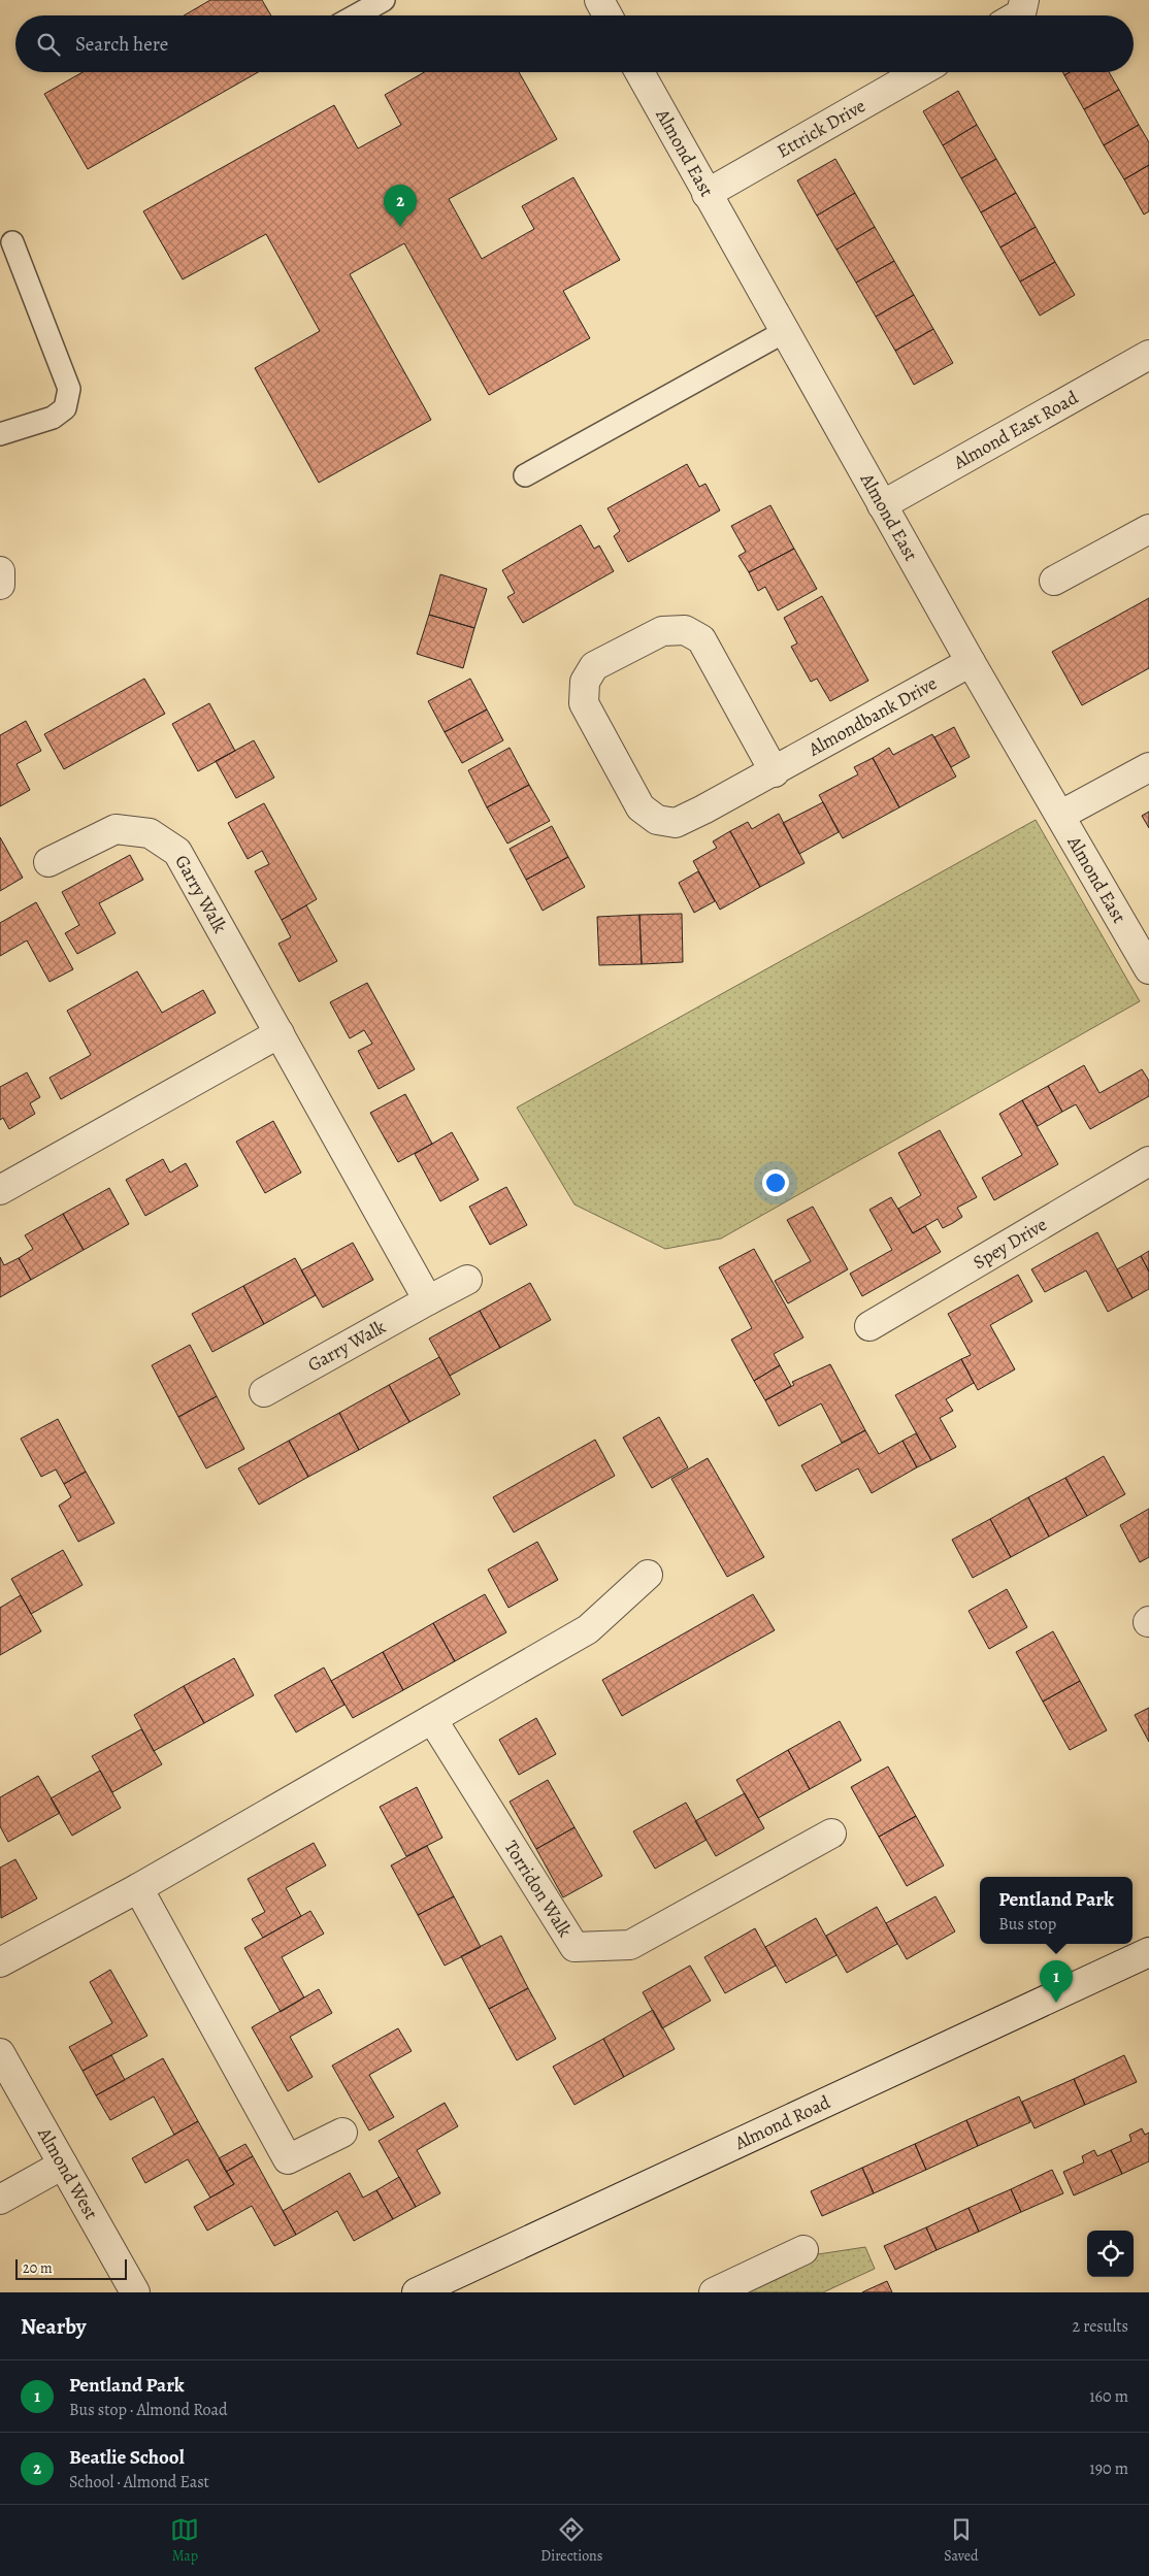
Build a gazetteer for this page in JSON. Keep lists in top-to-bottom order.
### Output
{
  "streets": {
    "street": [
      "Ettrick Drive",
      "Almond East",
      "Almond East Road",
      "Almondbank Drive",
      "Garry Walk",
      "Spey Drive",
      "Torridon Walk",
      "Almond Road",
      "Almond West"
    ]
  },
  "crossings": [
    ["Ettrick Drive", "Almond East"],
    ["Almond East", "Almond East Road"],
    ["Almond East", "Almondbank Drive"]
  ],
  "scale_bar": "20 m",
  "page": {
    "search": "Search here",
    "pins": ["2", "1"],
    "popup": ["Pentland Park", "Bus stop"],
    "scale": "20 m",
    "heading": ["Nearby", "2 results"],
    "list": [
      {
        "mark": "1",
        "name": "Pentland Park",
        "note": "Bus stop · Almond Road",
        "value": "160 m"
      },
      {
        "mark": "2",
        "name": "Beatlie School",
        "note": "School · Almond East",
        "value": "190 m"
      }
    ],
    "nav": ["Map", "Directions", "Saved"]
  }
}
